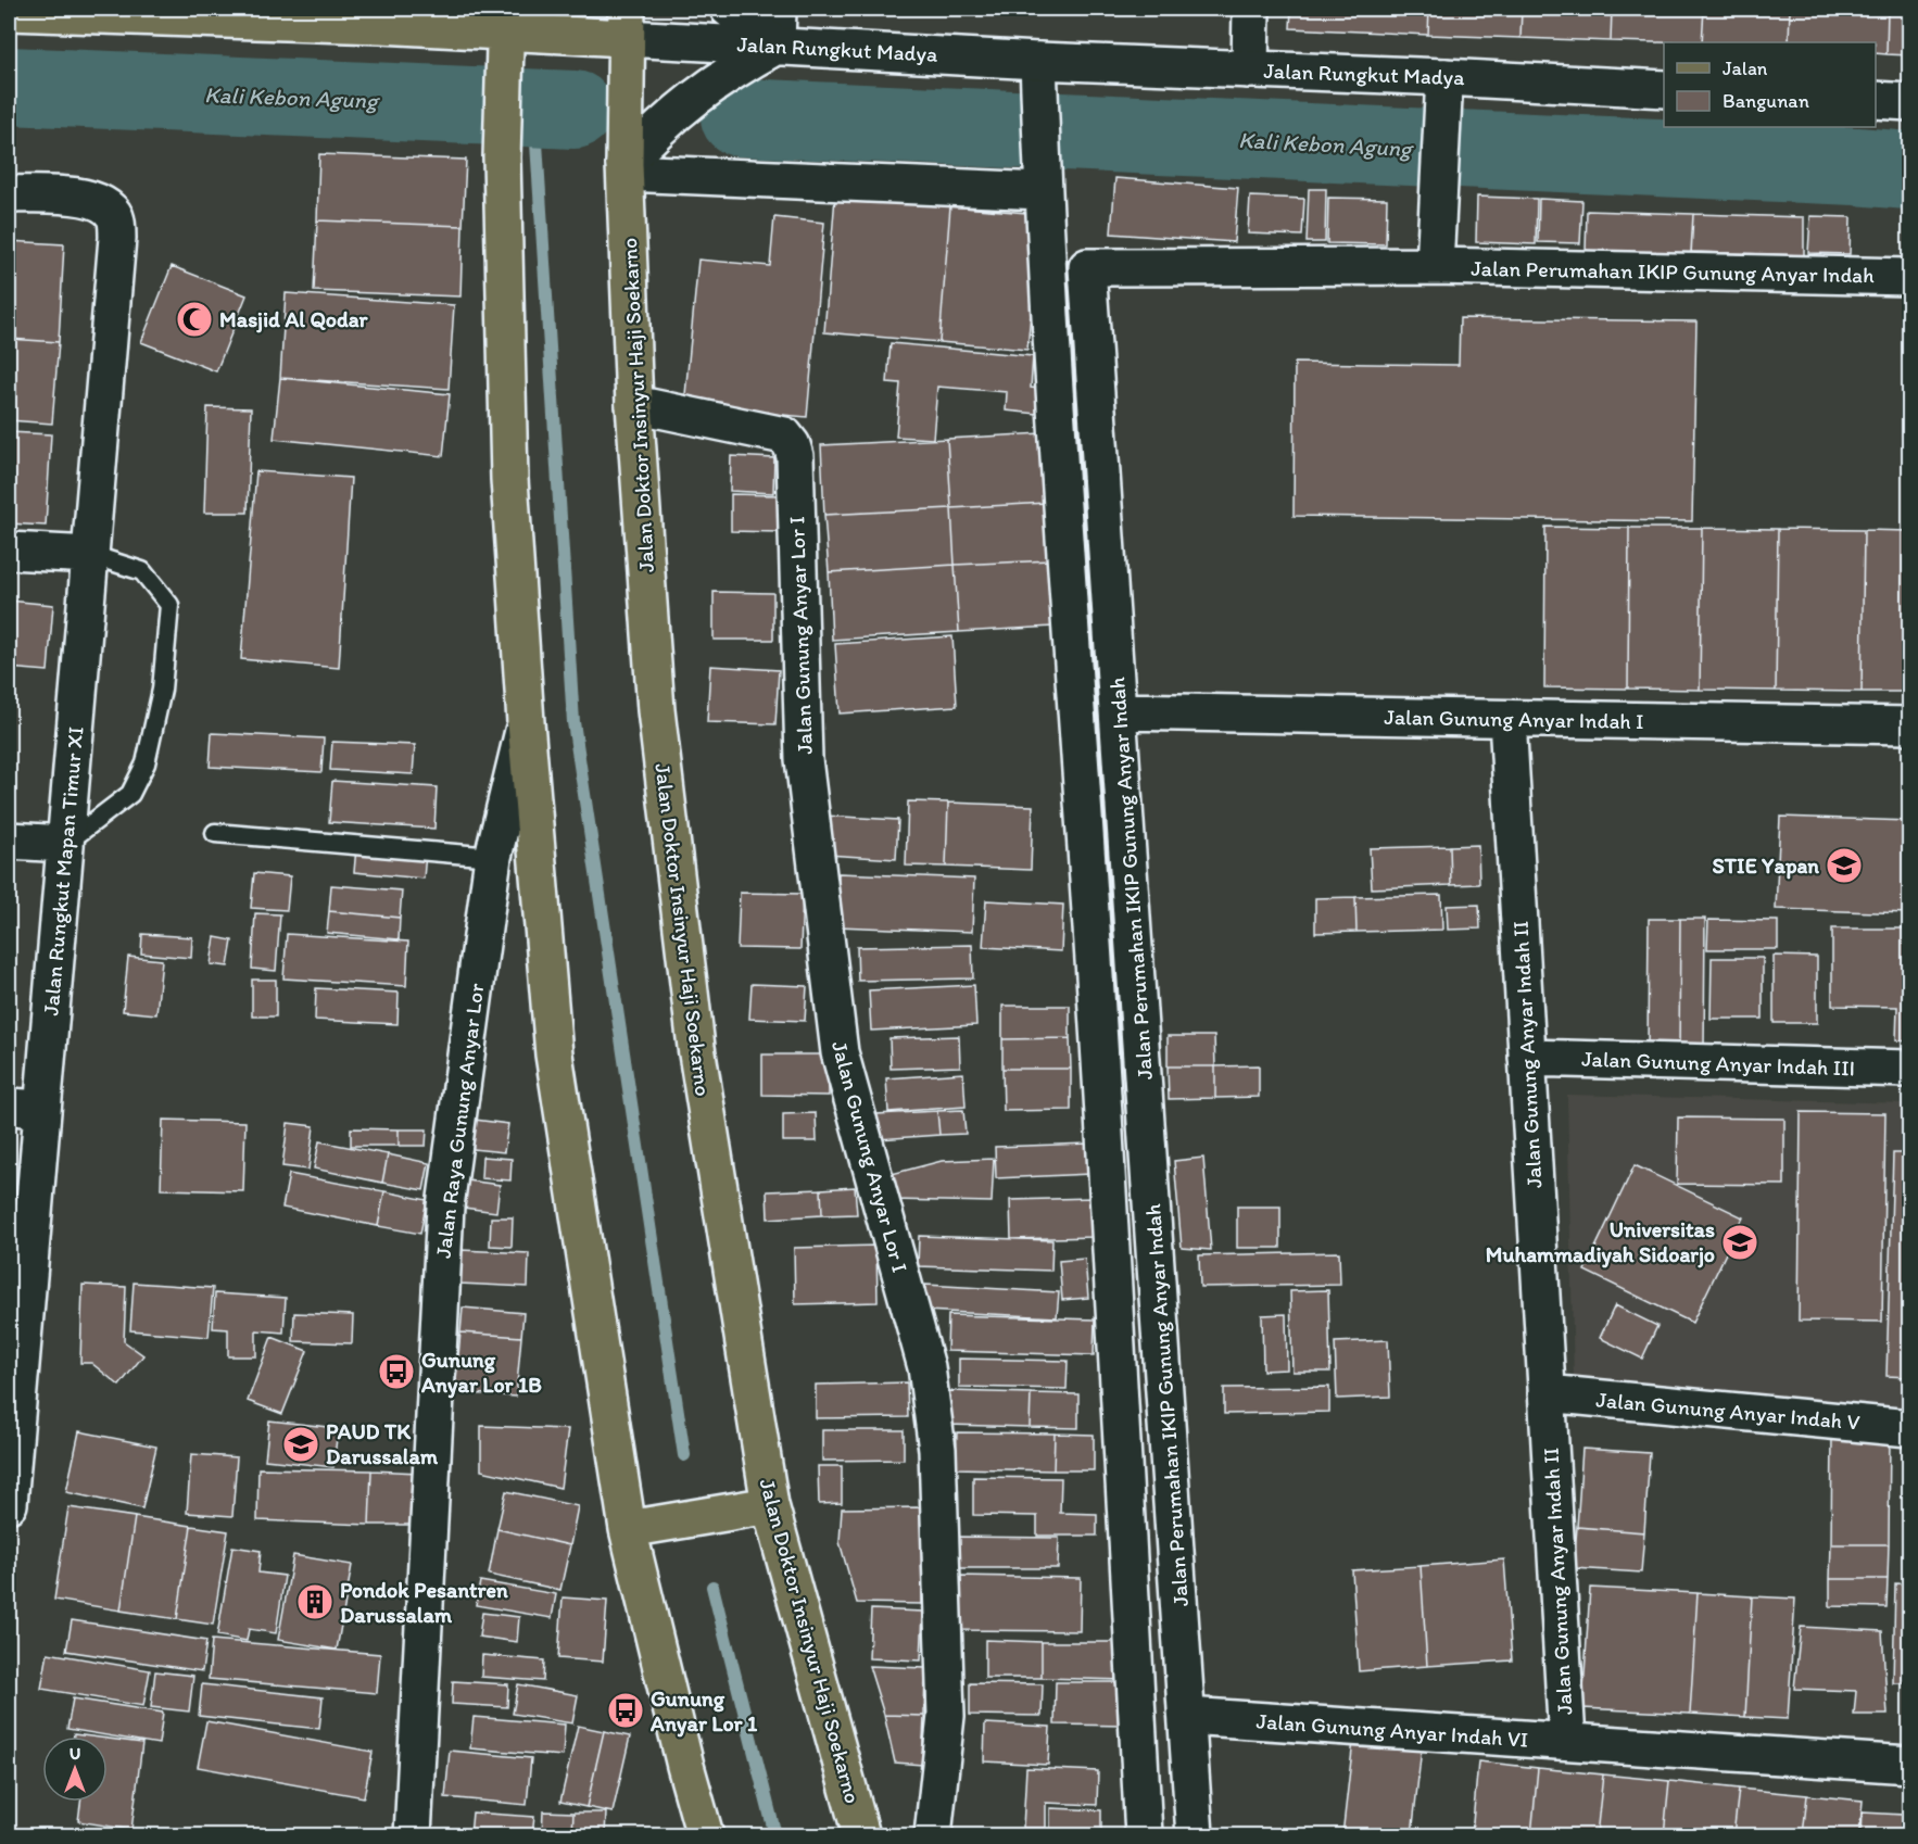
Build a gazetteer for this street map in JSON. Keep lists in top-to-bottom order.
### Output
{
  "streets": {
    "main road": ["Jalan Rungkut Madya", "Jalan Doktor Insinyur Haji Soekarno"],
    "street": [
      "Jalan Perumahan IKIP Gunung Anyar Indah",
      "Jalan Gunung Anyar Lor I",
      "Jalan Gunung Anyar Indah I",
      "Jalan Rungkut Mapan Timur XI",
      "Jalan Gunung Anyar Indah II",
      "Jalan Gunung Anyar Indah III",
      "Jalan Raya Gunung Anyar Lor",
      "Jalan Gunung Anyar Indah V",
      "Jalan Gunung Anyar Indah VI"
    ]
  },
  "crossings": [
    ["Jalan Rungkut Madya", "Jalan Doktor Insinyur Haji Soekarno"],
    ["Jalan Perumahan IKIP Gunung Anyar Indah", "Jalan Gunung Anyar Indah I"],
    ["Jalan Perumahan IKIP Gunung Anyar Indah", "Jalan Gunung Anyar Indah VI"],
    ["Jalan Doktor Insinyur Haji Soekarno", "Jalan Gunung Anyar Lor I"],
    ["Jalan Gunung Anyar Indah I", "Jalan Gunung Anyar Indah II"],
    ["Jalan Gunung Anyar Indah II", "Jalan Gunung Anyar Indah III"],
    ["Jalan Gunung Anyar Indah II", "Jalan Gunung Anyar Indah V"],
    ["Jalan Gunung Anyar Indah II", "Jalan Gunung Anyar Indah VI"]
  ],
  "water": ["Kali Kebon Agung"],
  "places": {
    "mosque": ["Masjid Al Qodar"],
    "school or university": ["STIE Yapan", "Universitas Muhammadiyah Sidoarjo", "PAUD TK Darussalam"],
    "bus stop": ["Gunung Anyar Lor 1B", "Gunung Anyar Lor 1"],
    "building": ["Pondok Pesantren Darussalam"]
  },
  "legend": ["Jalan", "Bangunan"],
  "north": "top"
}
